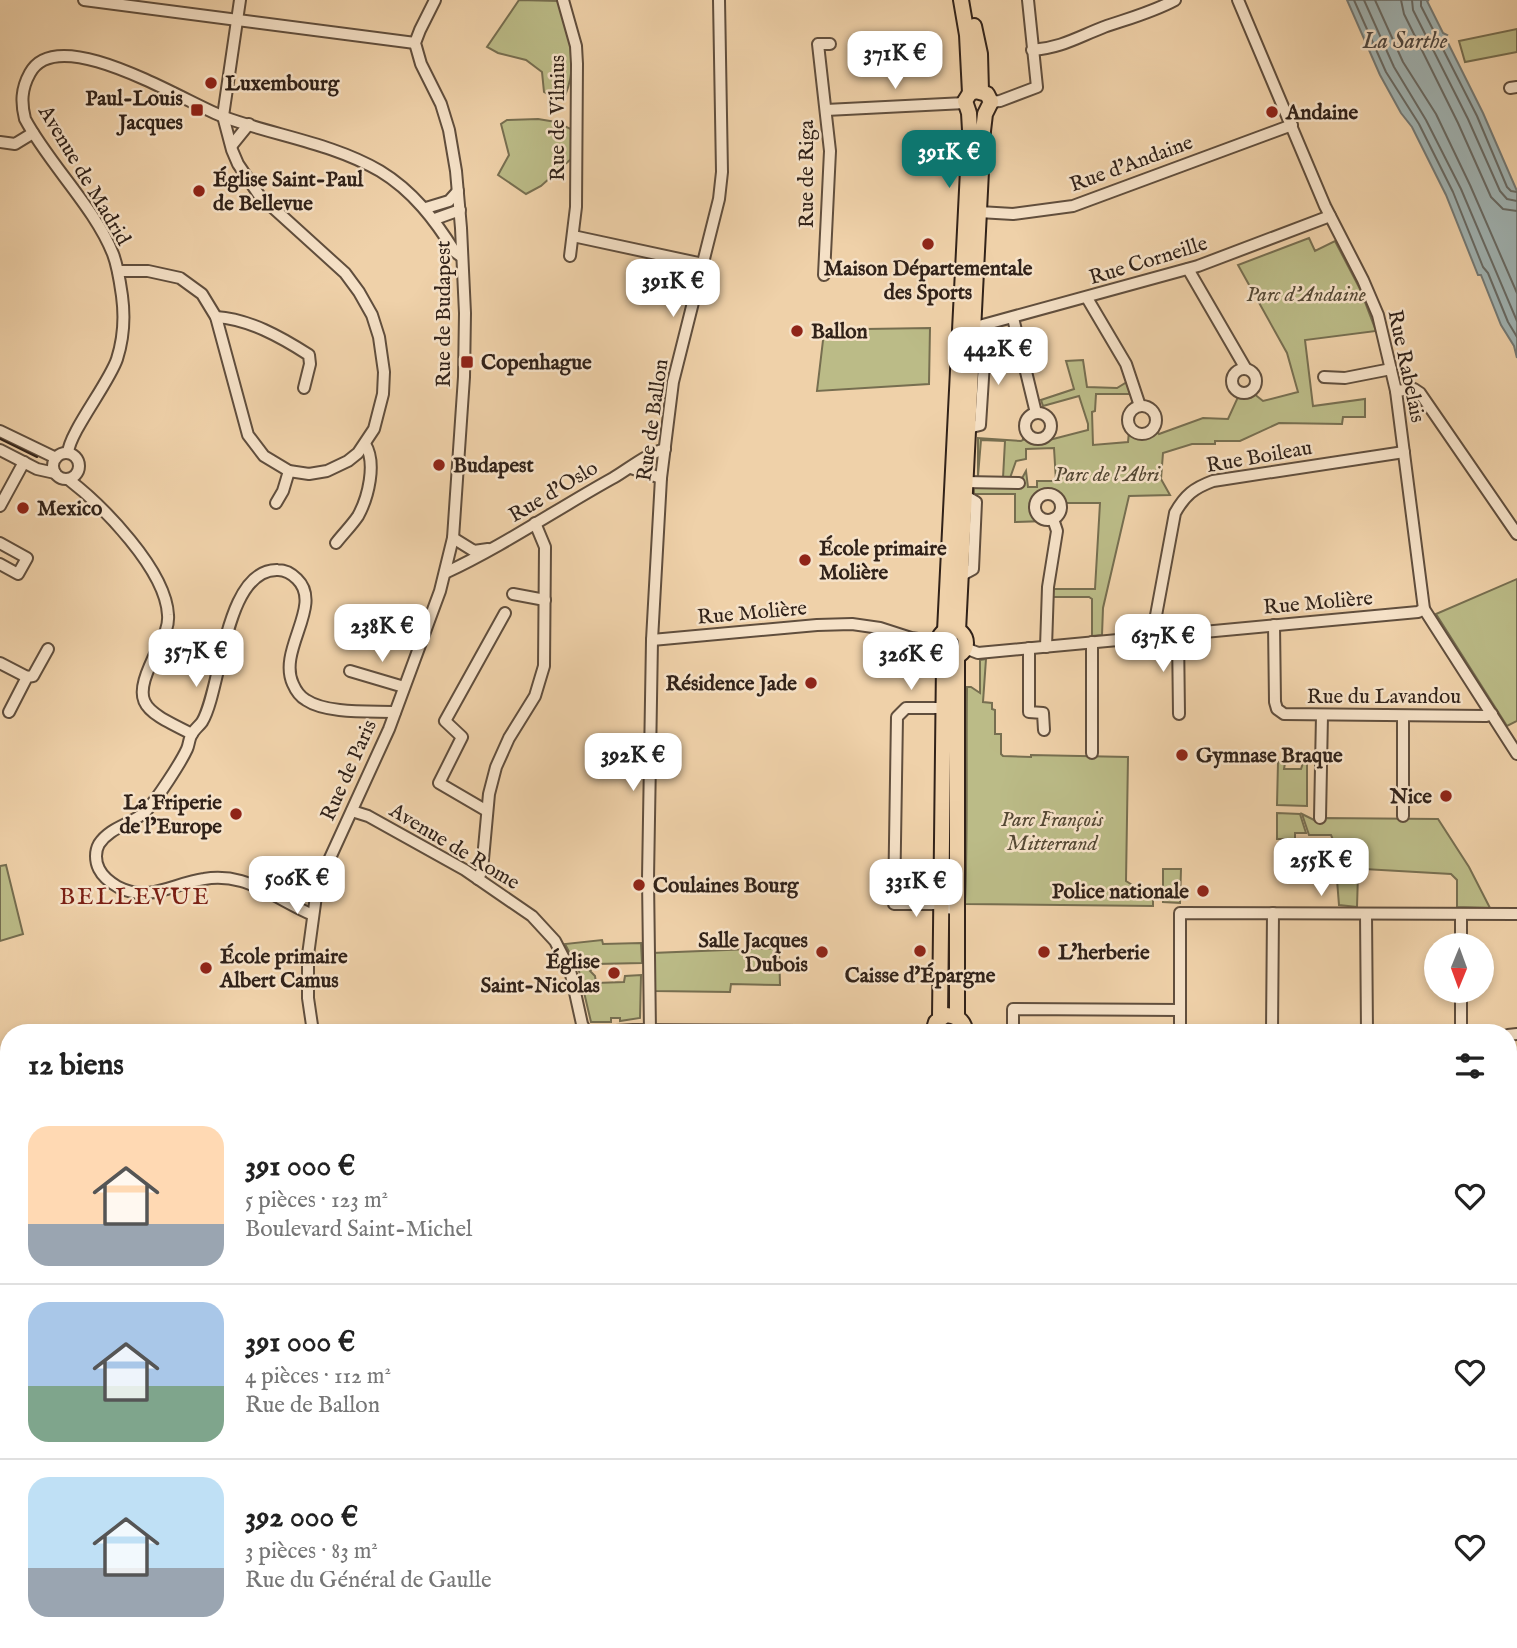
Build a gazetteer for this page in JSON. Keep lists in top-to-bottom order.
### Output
{
  "streets": {
    "street": [
      "Rue de Vilnius",
      "Rue d'Andaine",
      "Rue de Riga",
      "Avenue de Madrid",
      "Rue Corneille",
      "Rue de Budapest",
      "Rue Rabelais",
      "Rue de Ballon",
      "Rue Boileau",
      "Rue d'Oslo",
      "Rue Molière",
      "Rue du Lavandou",
      "Rue de Paris",
      "Avenue de Rome"
    ]
  },
  "crossings": [
    ["Rue d'Andaine", "Rue Rabelais"],
    ["Avenue de Madrid", "Rue de Budapest"],
    ["Rue Corneille", "Rue Rabelais"],
    ["Rue de Budapest", "Rue d'Oslo"],
    ["Rue de Budapest", "Rue de Paris"],
    ["Rue Rabelais", "Rue Boileau"],
    ["Rue Rabelais", "Rue Molière"],
    ["Rue de Ballon", "Rue d'Oslo"],
    ["Rue de Ballon", "Rue Molière"],
    ["Rue Boileau", "Rue Molière"],
    ["Rue Molière", "Rue du Lavandou"],
    ["Rue de Paris", "Avenue de Rome"]
  ],
  "districts": ["BELLEVUE"],
  "water": ["La Sarthe"],
  "parks": ["Parc d'Andaine", "Parc de l'Abri", "Parc François Mitterrand"],
  "places": {
    "other": [
      "Luxembourg",
      "Andaine",
      "Église Saint-Paul de Bellevue",
      "Maison Départementale des Sports",
      "Ballon",
      "Budapest",
      "Mexico",
      "École primaire Molière",
      "Résidence Jade",
      "Gymnase Braque",
      "Nice",
      "La Friperie de l’Europe",
      "Coulaines Bourg",
      "Police nationale",
      "Caisse d'Épargne",
      "Salle Jacques Dubois",
      "L'herberie",
      "École primaire Albert Camus",
      "Église Saint-Nicolas"
    ],
    "transit": ["Paul-Louis Jacques", "Copenhague"]
  },
  "north": "bottom",
  "page": {
    "price": [
      "371K €",
      "391K €",
      "391K €",
      "442K €",
      "238K €",
      "637K €",
      "357K €",
      "326K €",
      "392K €",
      "255K €",
      "506K €",
      "331K €"
    ],
    "heading": "12 biens",
    "list": [
      {
        "name": "391 000 €",
        "note": "5 pièces · 123 m² · Boulevard Saint-Michel"
      },
      {
        "name": "391 000 €",
        "note": "4 pièces · 112 m² · Rue de Ballon"
      },
      {
        "name": "392 000 €",
        "note": "3 pièces · 83 m² · Rue du Général de Gaulle"
      }
    ]
  }
}
